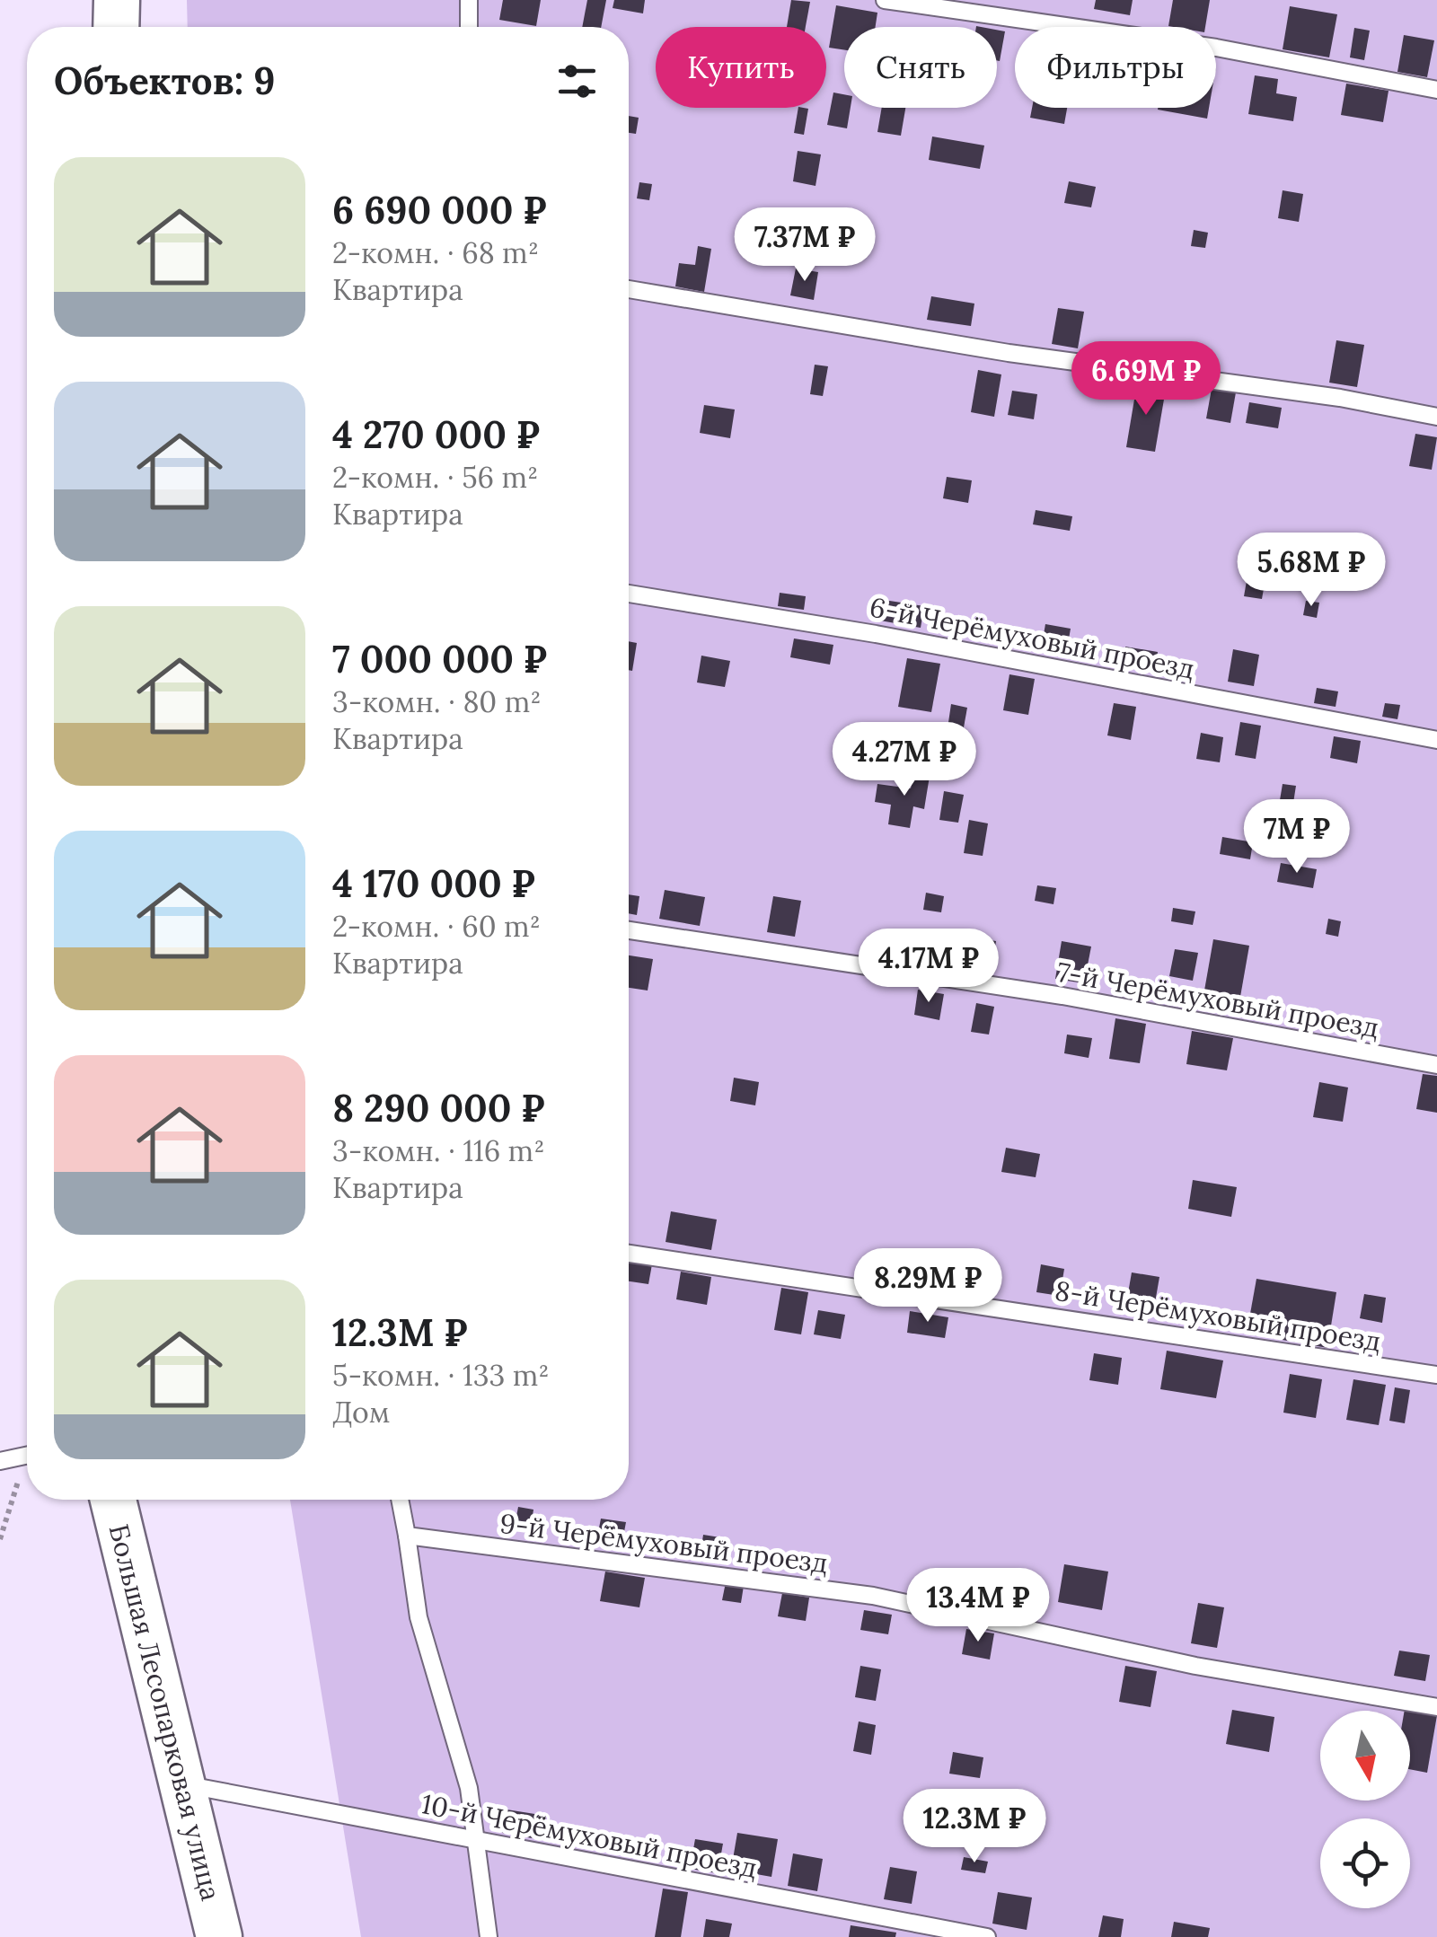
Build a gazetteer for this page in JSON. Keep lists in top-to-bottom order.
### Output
{
  "streets": {
    "main road": ["Большая Лесопарковая улица"],
    "lane": [
      "6-й Черёмуховый проезд",
      "7-й Черёмуховый проезд",
      "8-й Черёмуховый проезд",
      "9-й Черёмуховый проезд",
      "10-й Черёмуховый проезд"
    ]
  },
  "crossings": [
    ["Большая Лесопарковая улица", "10-й Черёмуховый проезд"]
  ],
  "north": "bottom",
  "page": {
    "chip": ["Купить", "Снять", "Фильтры"],
    "heading": "Объектов: 9",
    "list": [
      {
        "name": "6 690 000 ₽",
        "note": "2-комн. · 68 m² · Квартира"
      },
      {
        "name": "4 270 000 ₽",
        "note": "2-комн. · 56 m² · Квартира"
      },
      {
        "name": "7 000 000 ₽",
        "note": "3-комн. · 80 m² · Квартира"
      },
      {
        "name": "4 170 000 ₽",
        "note": "2-комн. · 60 m² · Квартира"
      },
      {
        "name": "8 290 000 ₽",
        "note": "3-комн. · 116 m² · Квартира"
      },
      {
        "name": "12.3M ₽",
        "note": "5-комн. · 133 m² · Дом"
      }
    ],
    "price": [
      "7.37M ₽",
      "6.69M ₽",
      "5.68M ₽",
      "4.27M ₽",
      "7M ₽",
      "4.17M ₽",
      "8.29M ₽",
      "13.4M ₽",
      "12.3M ₽"
    ]
  }
}
